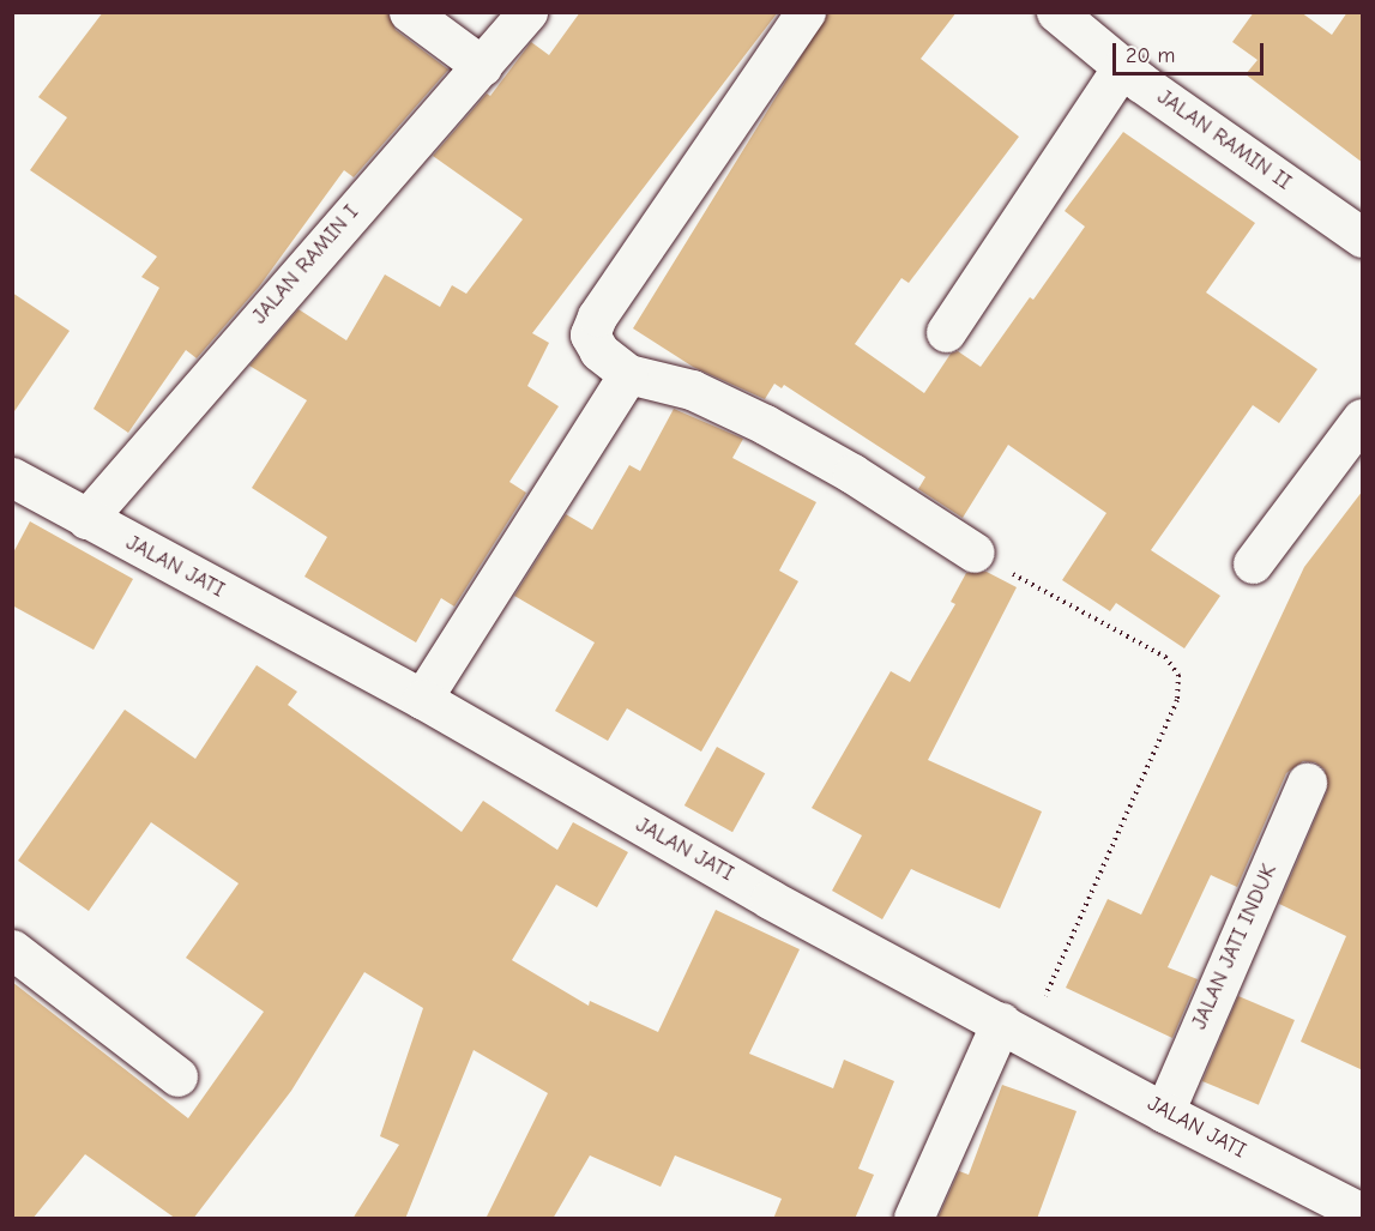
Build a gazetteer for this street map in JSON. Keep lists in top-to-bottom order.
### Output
{
  "streets": {
    "street": [
      "JALAN RAMIN II",
      "JALAN RAMIN I",
      "JALAN JATI",
      "JALAN JATI INDUK"
    ]
  },
  "crossings": [
    ["JALAN RAMIN I", "JALAN JATI"],
    ["JALAN JATI", "JALAN JATI INDUK"]
  ],
  "scale_bar": "20 m"
}
